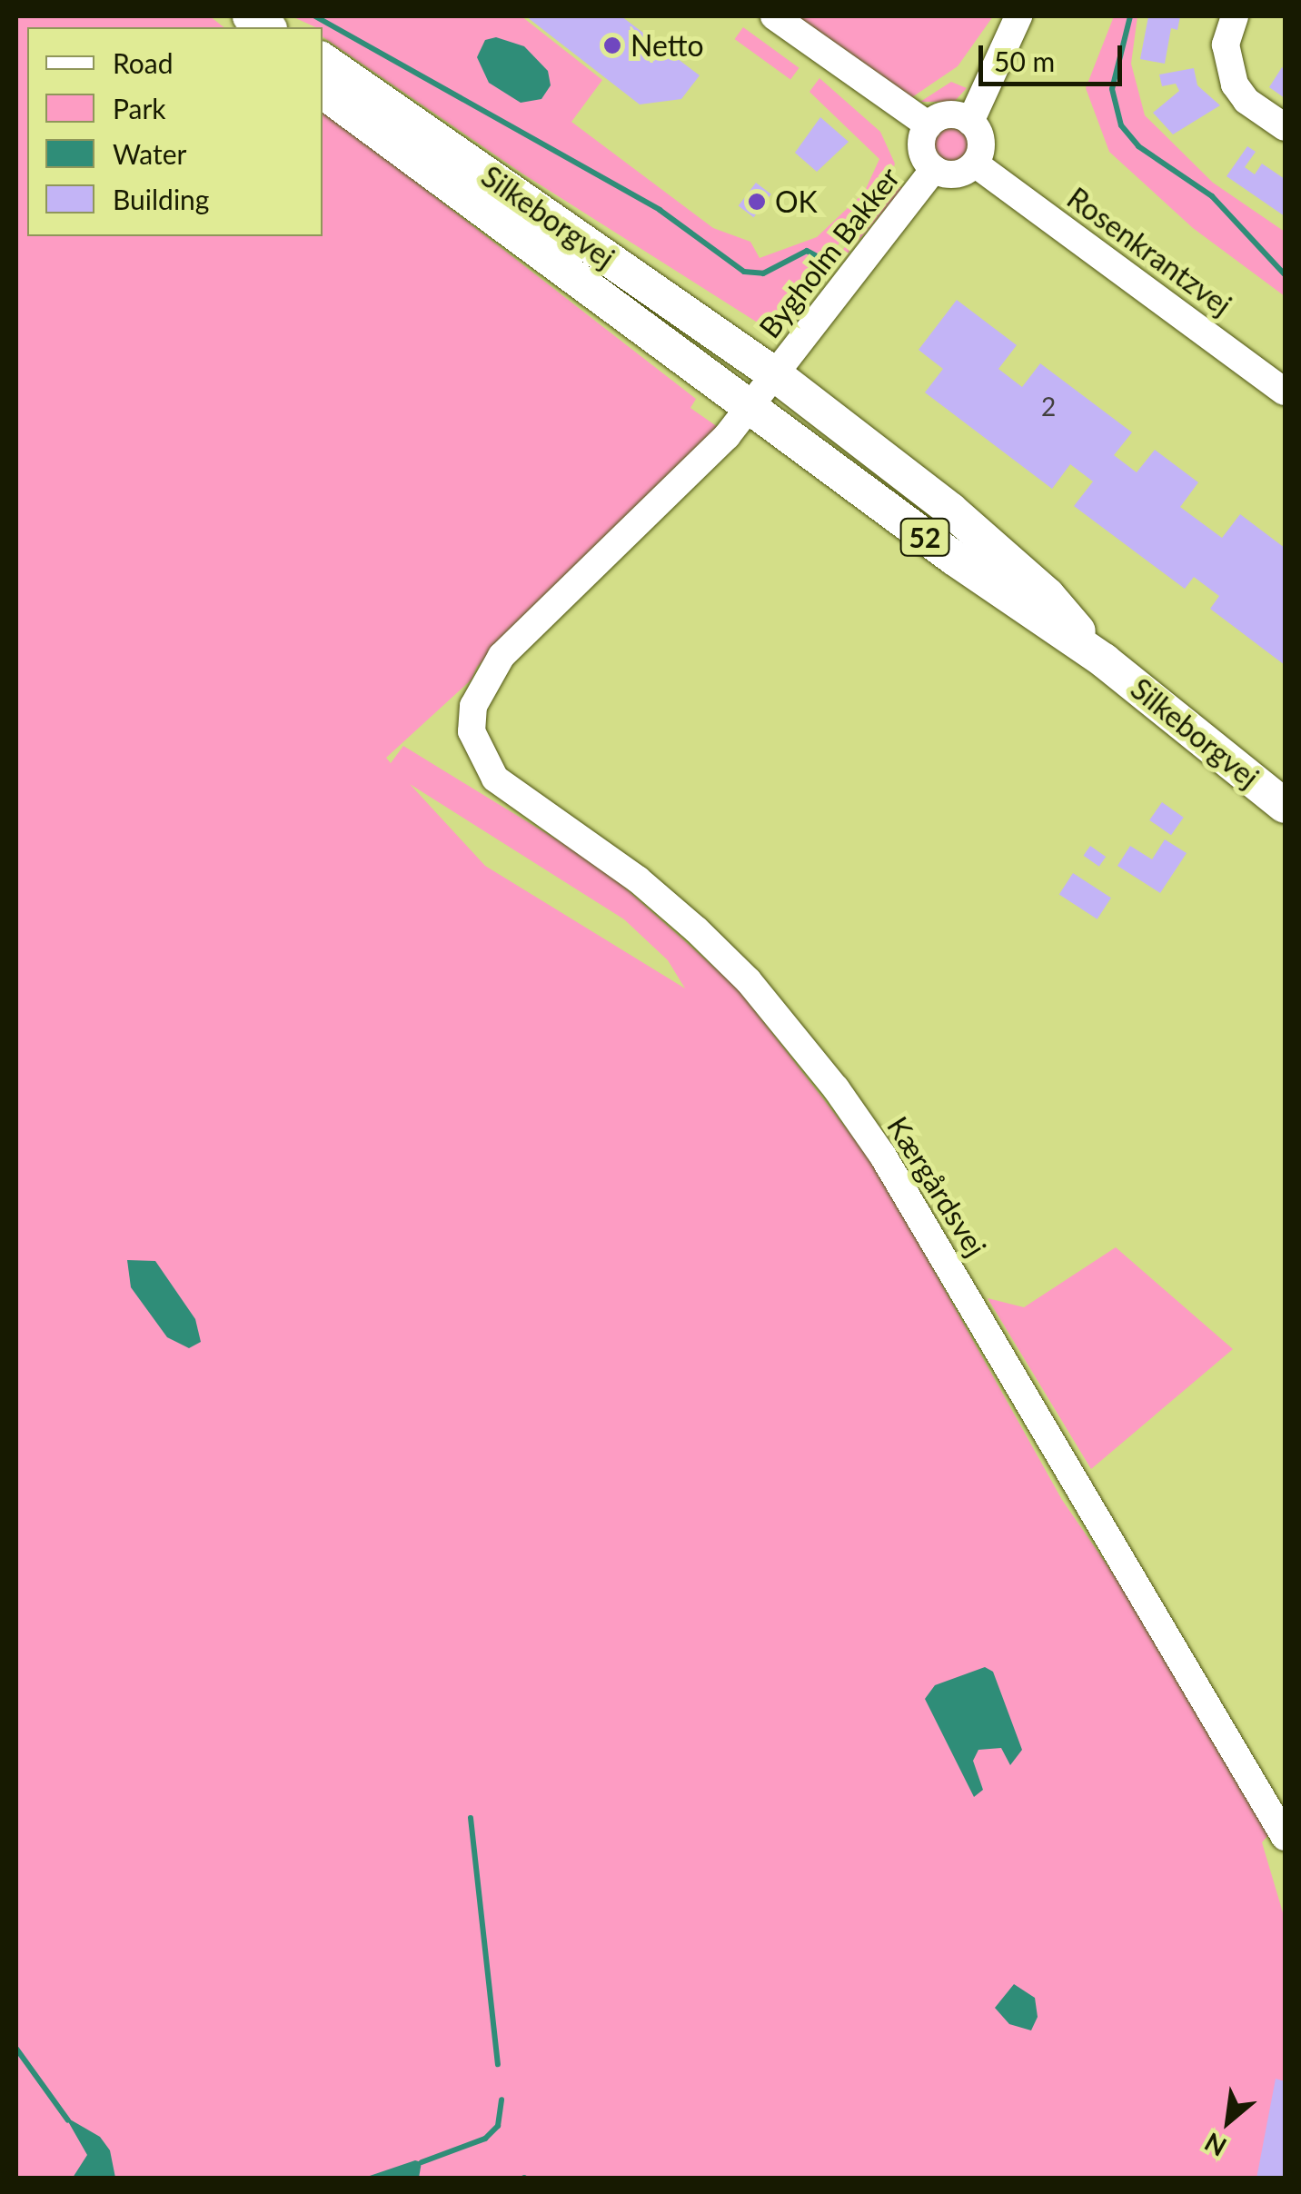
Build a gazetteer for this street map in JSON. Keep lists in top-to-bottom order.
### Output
{
  "streets": {
    "main road": ["Silkeborgvej", "52"],
    "street": ["Rosenkrantzvej", "Bygholm Bakker", "Kærgårdsvej"]
  },
  "crossings": [
    ["Silkeborgvej", "Bygholm Bakker"],
    ["Silkeborgvej", "Kærgårdsvej"],
    ["Rosenkrantzvej", "Bygholm Bakker"]
  ],
  "places": ["Netto", "OK"],
  "house_numbers": ["2"],
  "legend": [
    "Road",
    "Park",
    "Water",
    "Building"
  ],
  "scale_bar": "50 m",
  "north": "bottom left"
}
